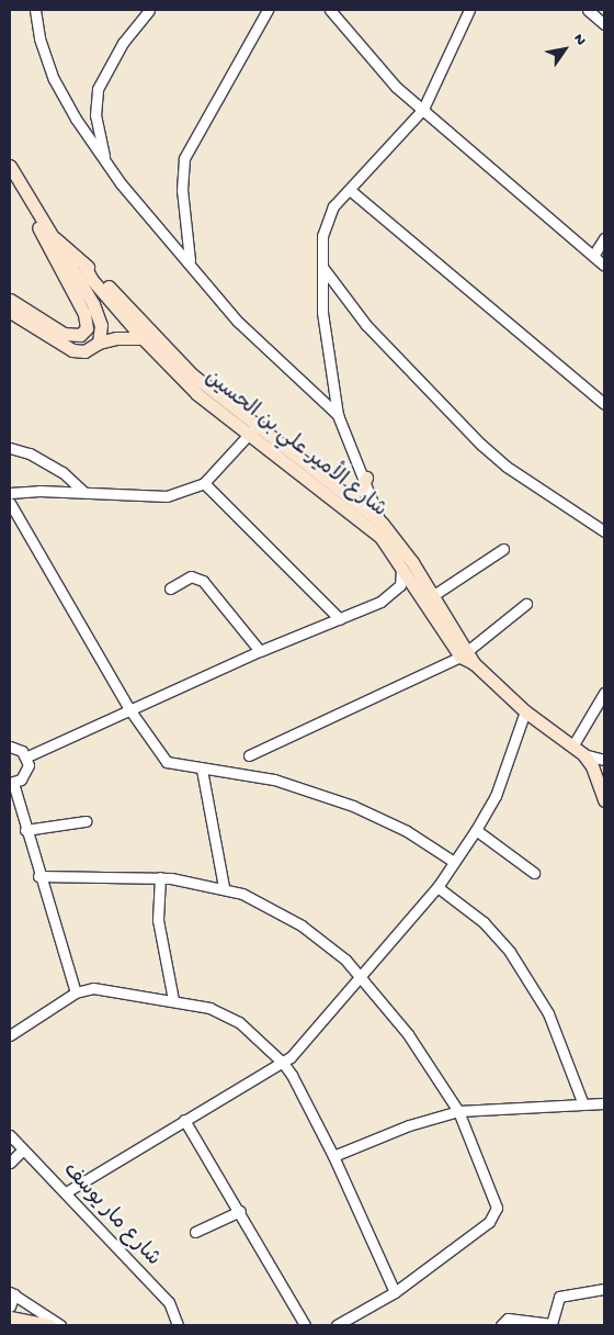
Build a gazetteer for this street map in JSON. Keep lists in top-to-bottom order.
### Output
{
  "streets": {
    "street": ["شارع الأمير علي بن الحسين", "شارع مار يوسف"]
  },
  "north": "top right"
}
